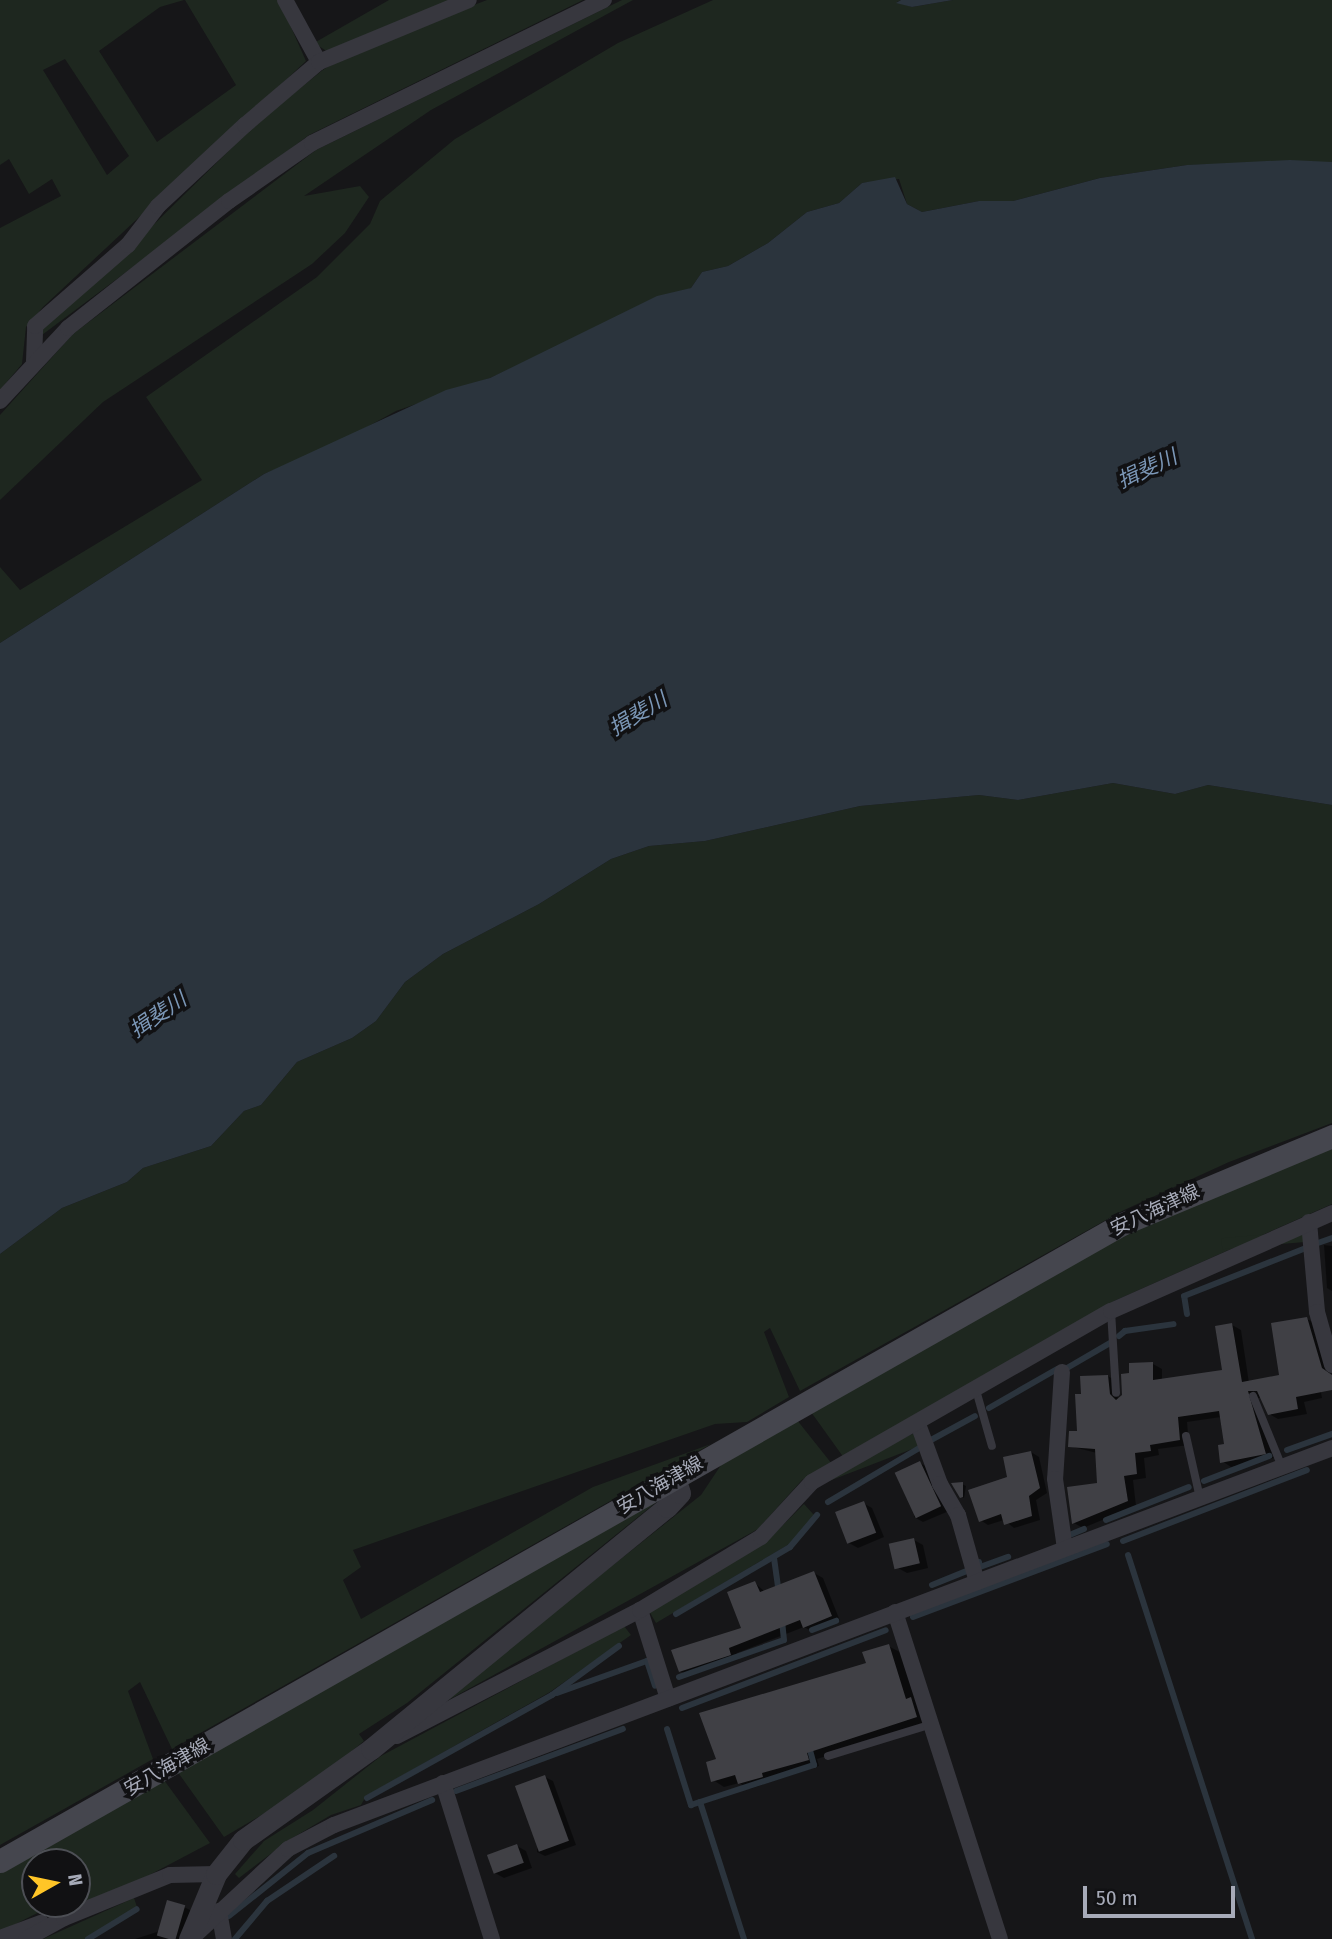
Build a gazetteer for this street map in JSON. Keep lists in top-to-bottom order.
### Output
{
  "streets": {
    "main road": ["安八海津線"]
  },
  "water": ["揖斐川"],
  "scale_bar": "50 m",
  "north": "right"
}
